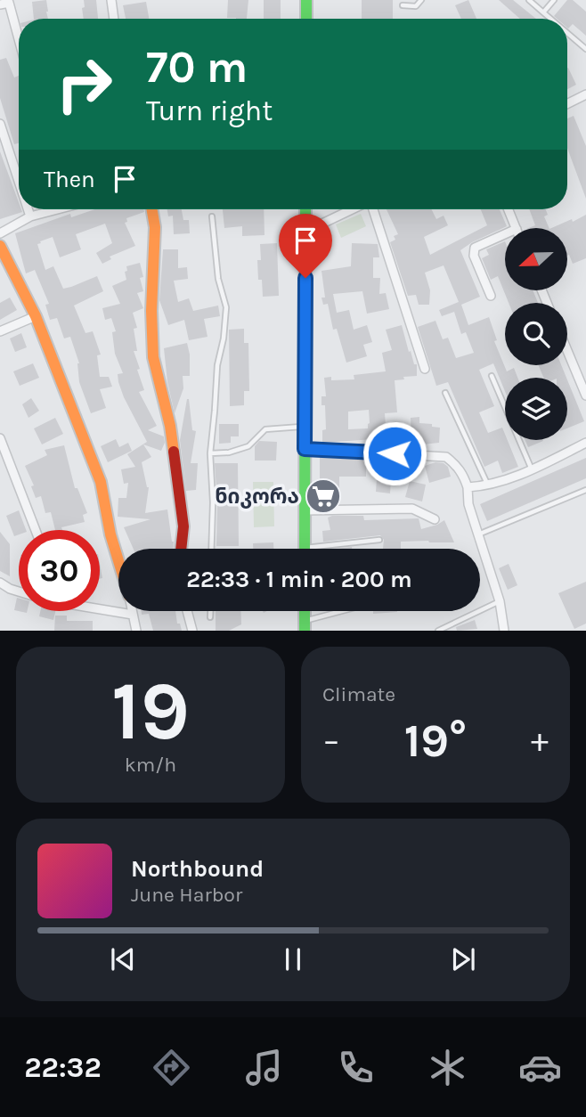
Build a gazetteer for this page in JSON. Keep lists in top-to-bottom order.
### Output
{
  "places": {
    "supermarket": ["ნიკორა"]
  },
  "north": "left",
  "page": {
    "turn": ["70 m", "Turn right"],
    "then": "Then",
    "limit": "30",
    "trip": "22:33 · 1 min · 200 m",
    "tile": [
      ["19", "km/h"],
      "Climate"
    ],
    "heat": ["−", "19°", "+"],
    "song": ["Northbound", "June Harbor"],
    "tabs": "22:32"
  }
}
